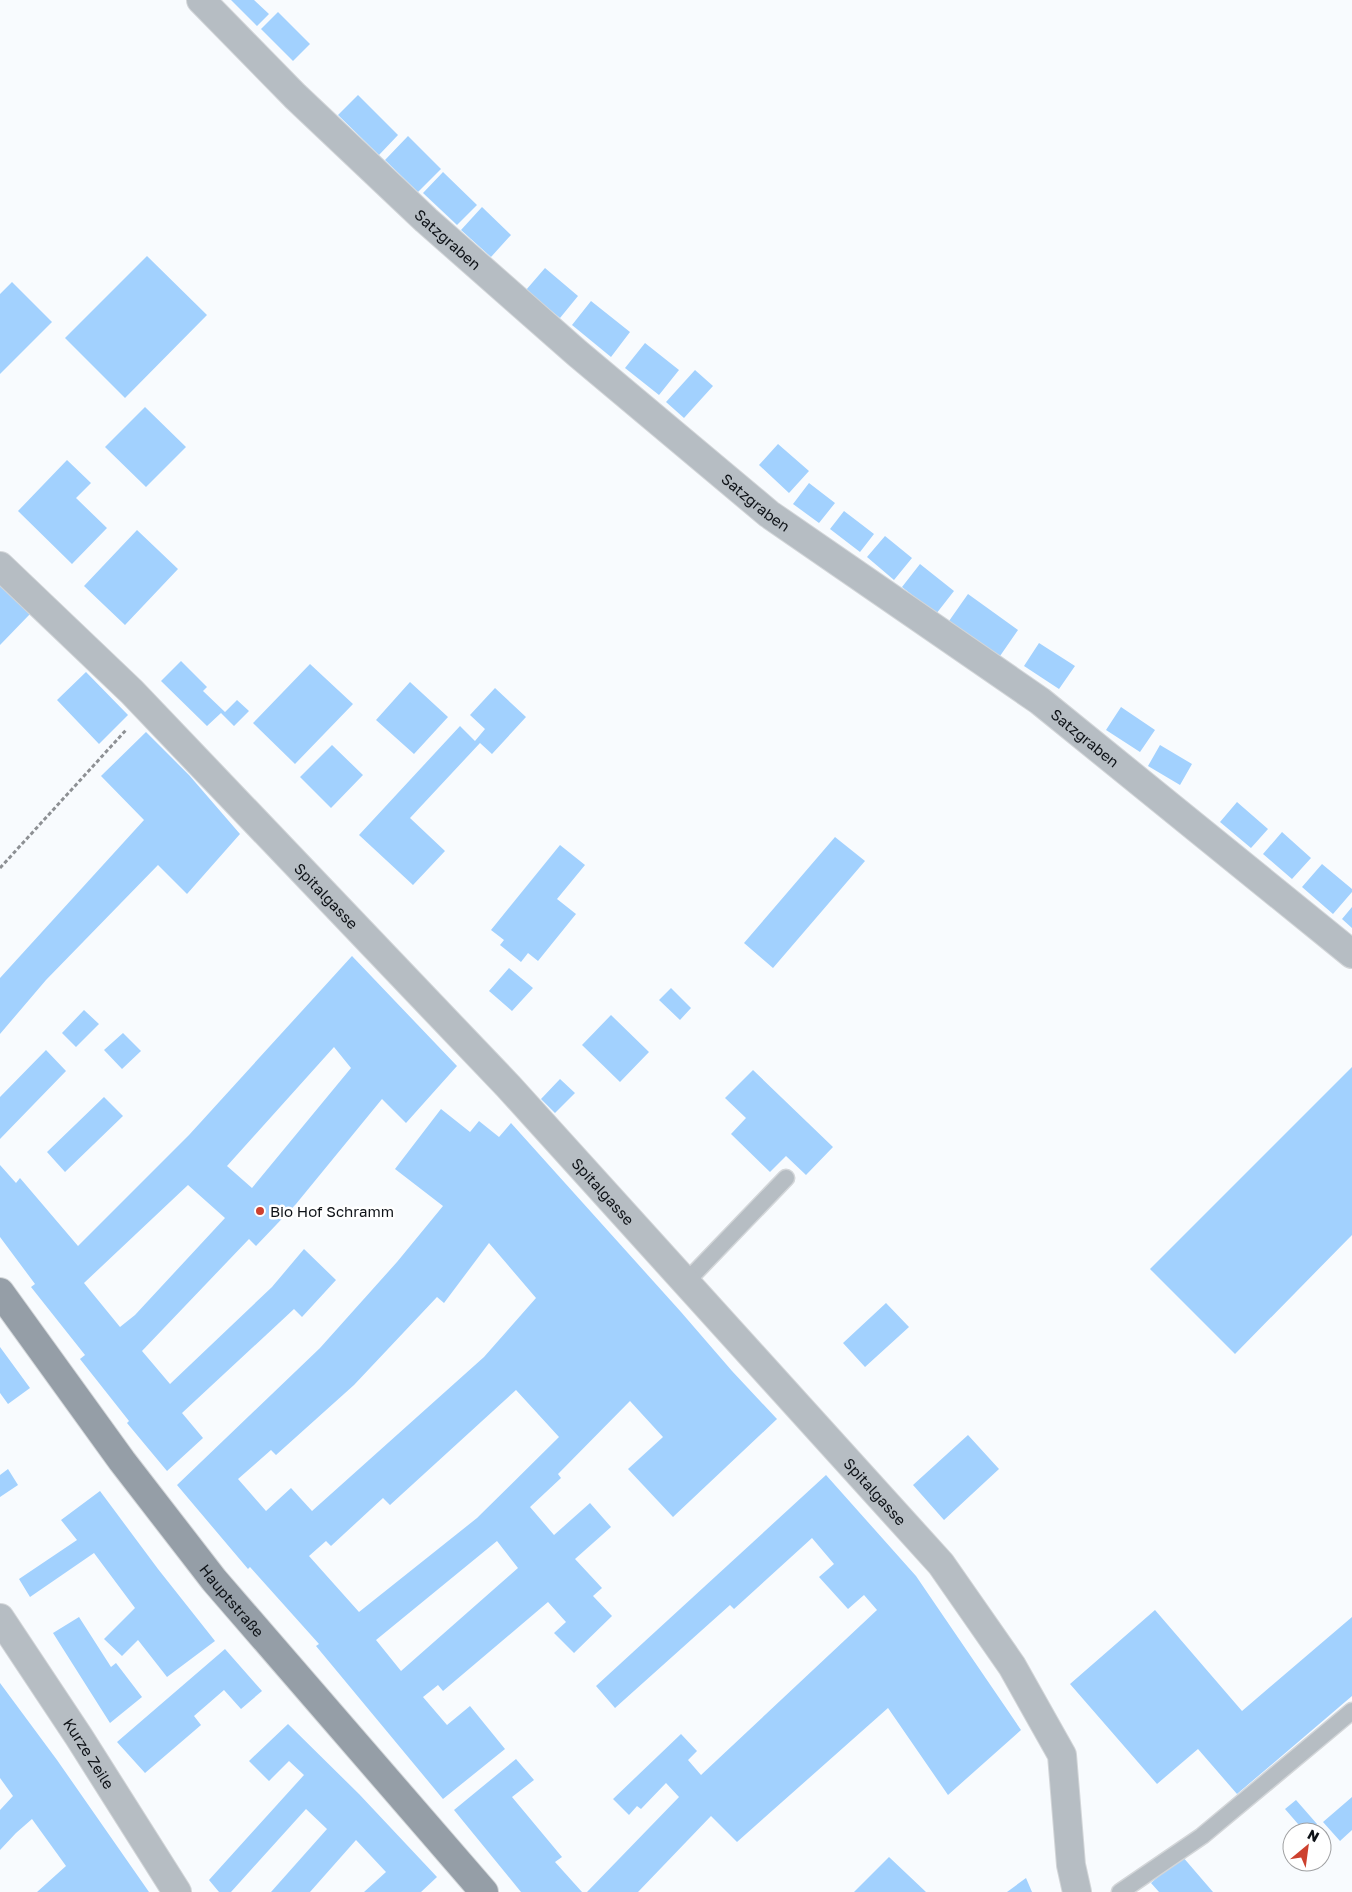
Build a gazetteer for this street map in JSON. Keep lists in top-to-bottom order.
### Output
{
  "streets": {
    "main road": ["Hauptstraße"],
    "street": ["Satzgraben", "Spitalgasse", "Kurze Zeile"]
  },
  "places": ["Bio Hof Schramm"],
  "north": "top right"
}
